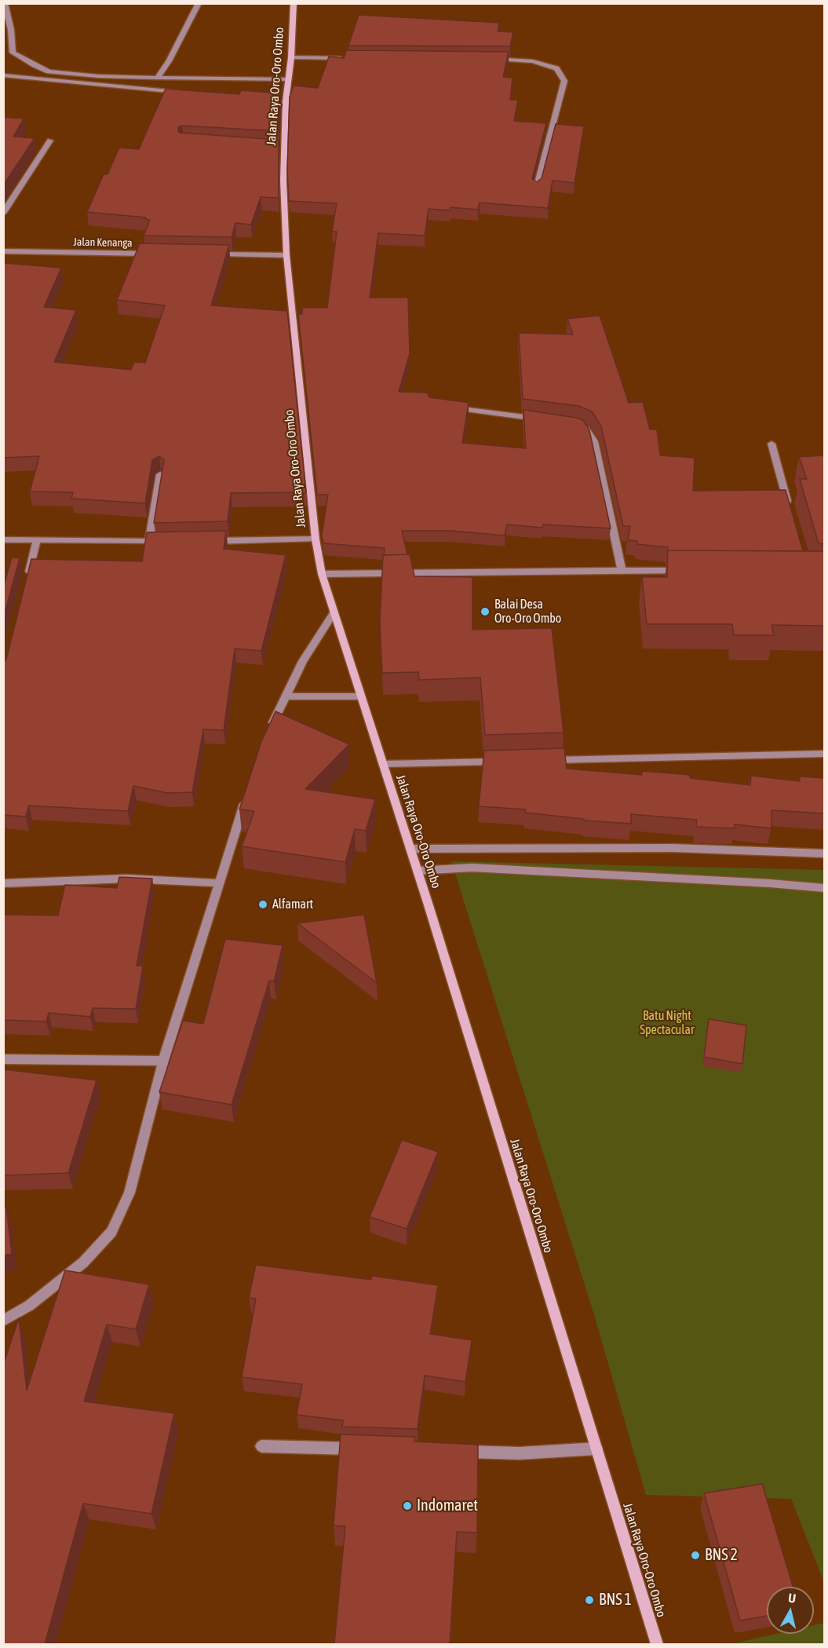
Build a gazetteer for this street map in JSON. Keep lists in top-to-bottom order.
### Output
{
  "streets": {
    "main road": ["Jalan Raya Oro-Oro Ombo"],
    "street": ["Jalan Kenanga"]
  },
  "parks": ["Batu Night Spectacular"],
  "places": [
    "Balai Desa Oro-Oro Ombo",
    "Alfamart",
    "Indomaret",
    "BNS 2",
    "BNS 1"
  ],
  "north": "top"
}
